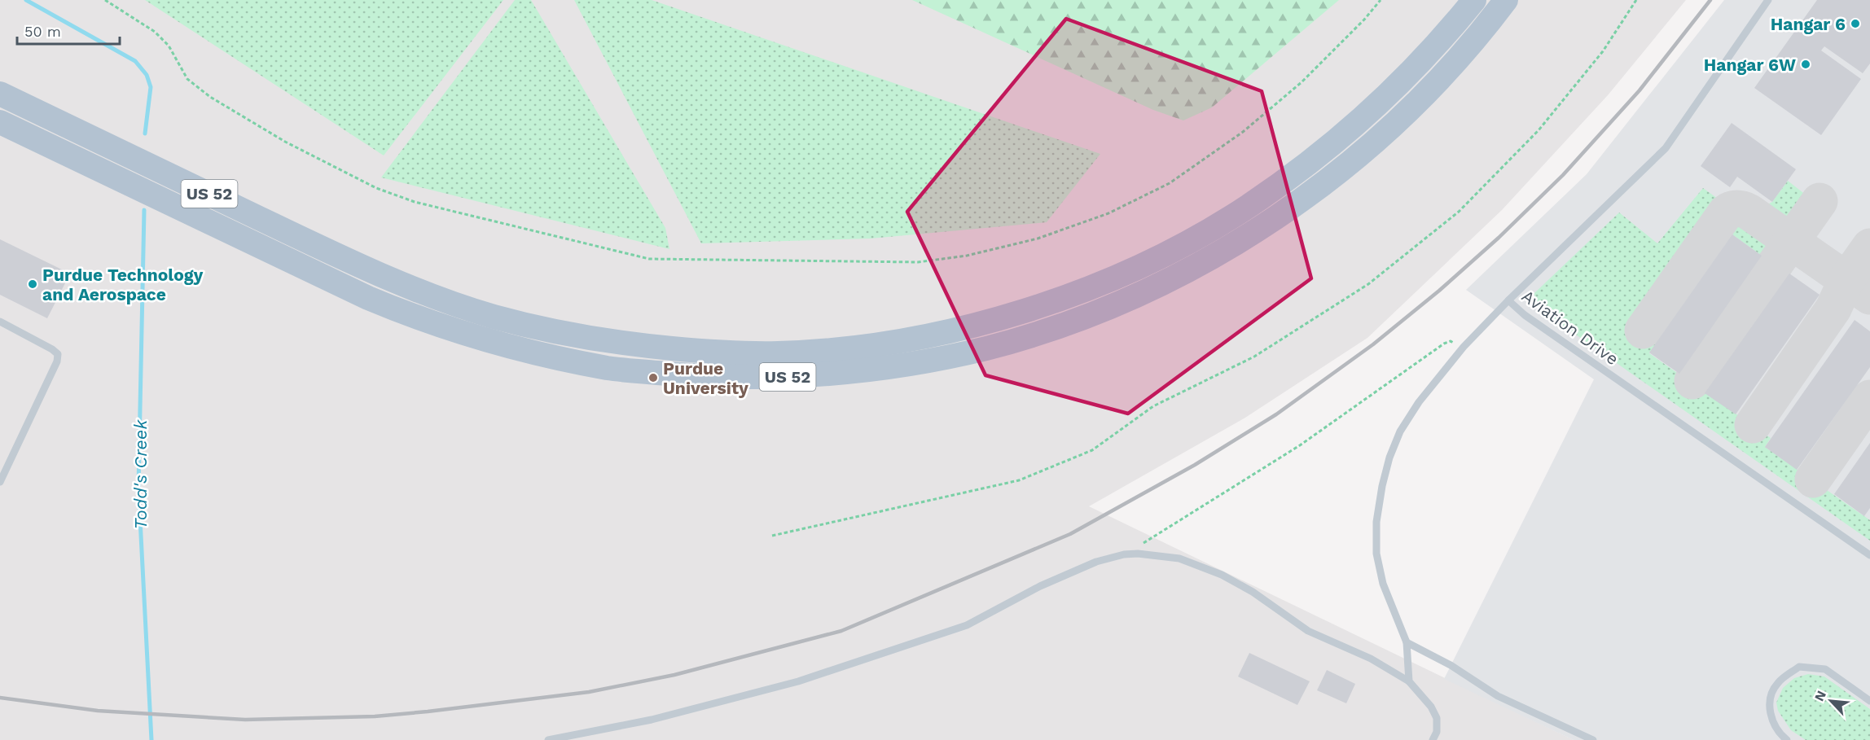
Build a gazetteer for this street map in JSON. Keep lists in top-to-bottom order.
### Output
{
  "streets": {
    "main road": ["US 52"],
    "lane": ["Aviation Drive"]
  },
  "water": ["Todd's Creek"],
  "places": [
    "Hangar 6",
    "Hangar 6W",
    "Purdue Technology and Aerospace",
    "Purdue University"
  ],
  "scale_bar": "50 m",
  "north": "top left"
}
